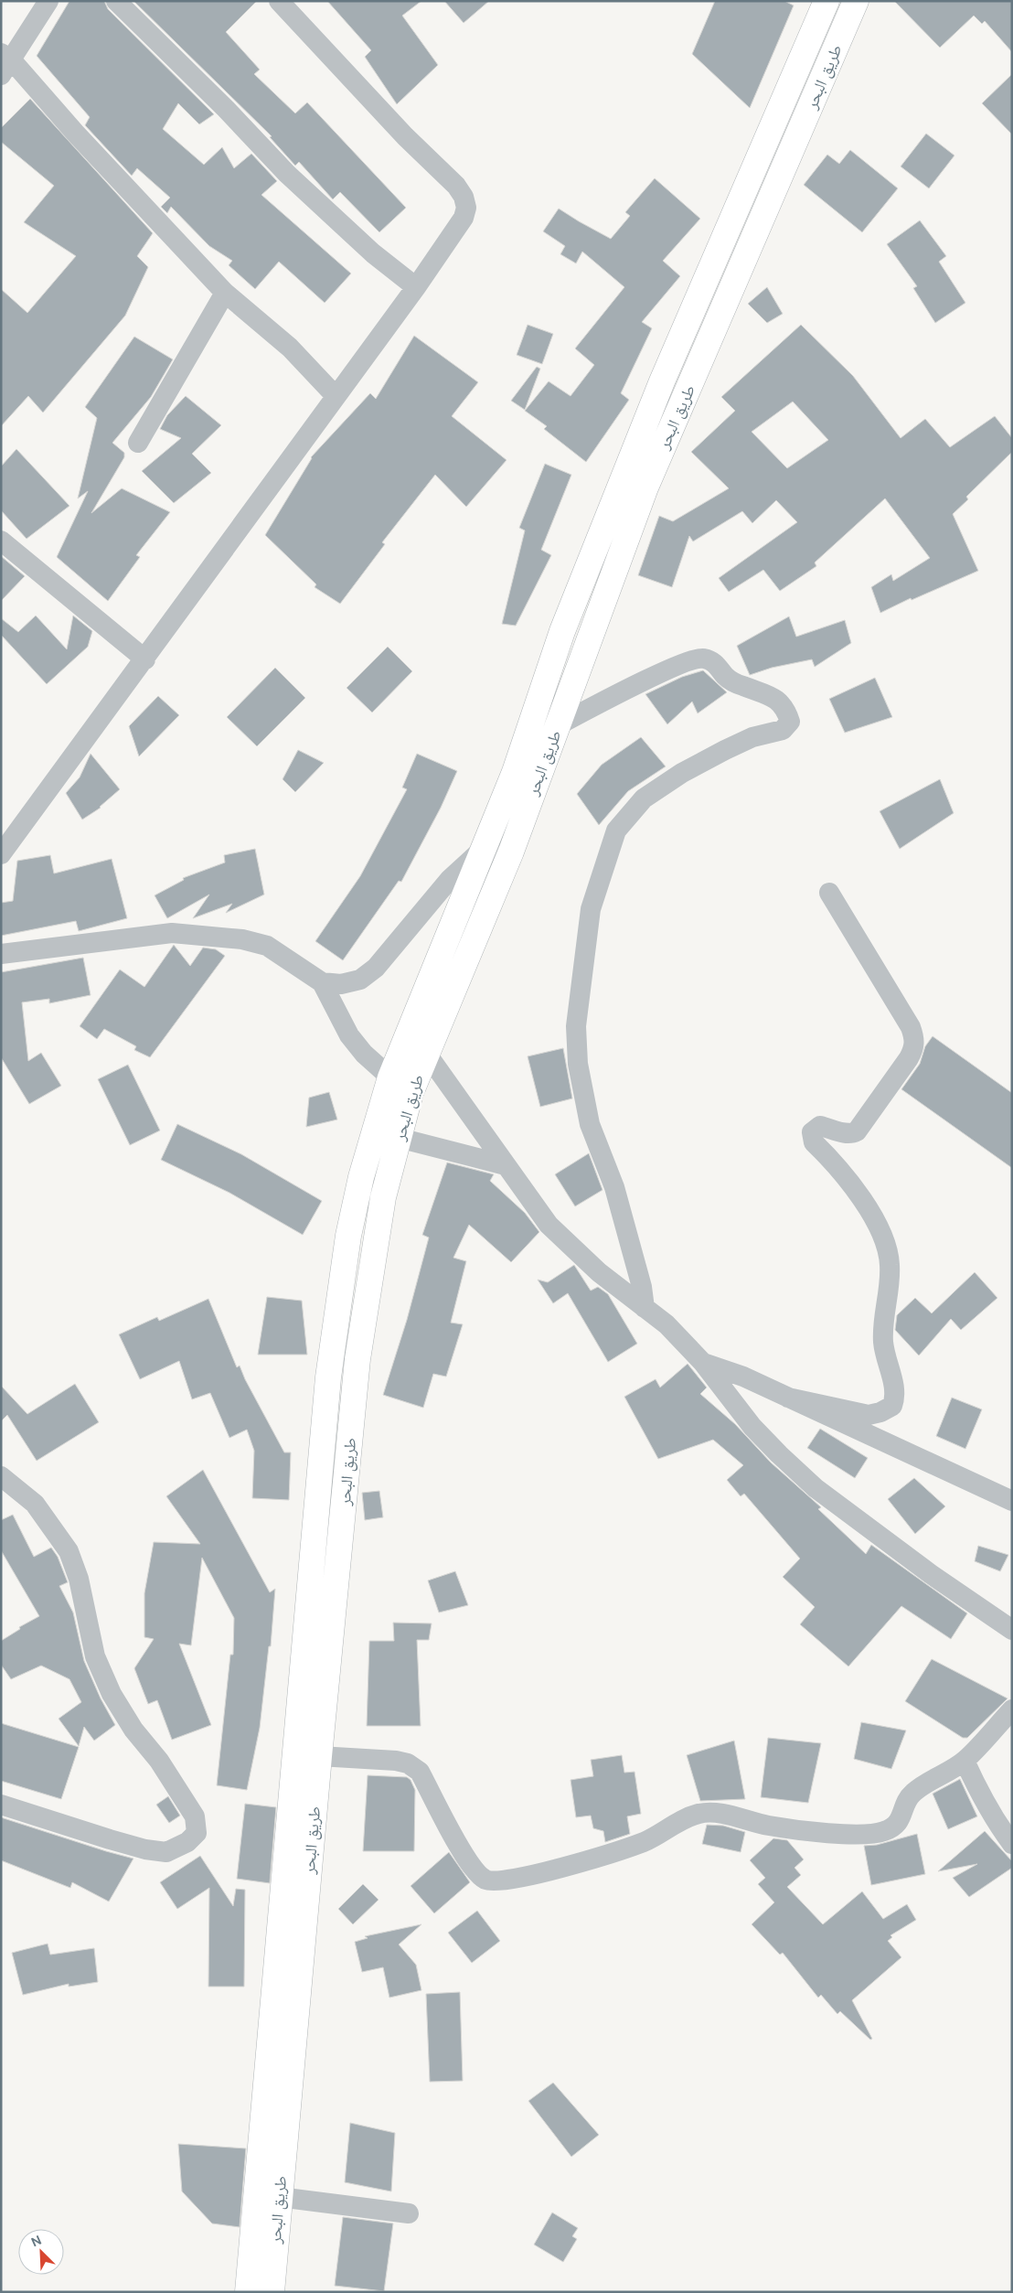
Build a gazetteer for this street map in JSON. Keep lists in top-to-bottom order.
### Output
{
  "streets": {
    "highway": ["طريق البحر"]
  },
  "north": "top left"
}
